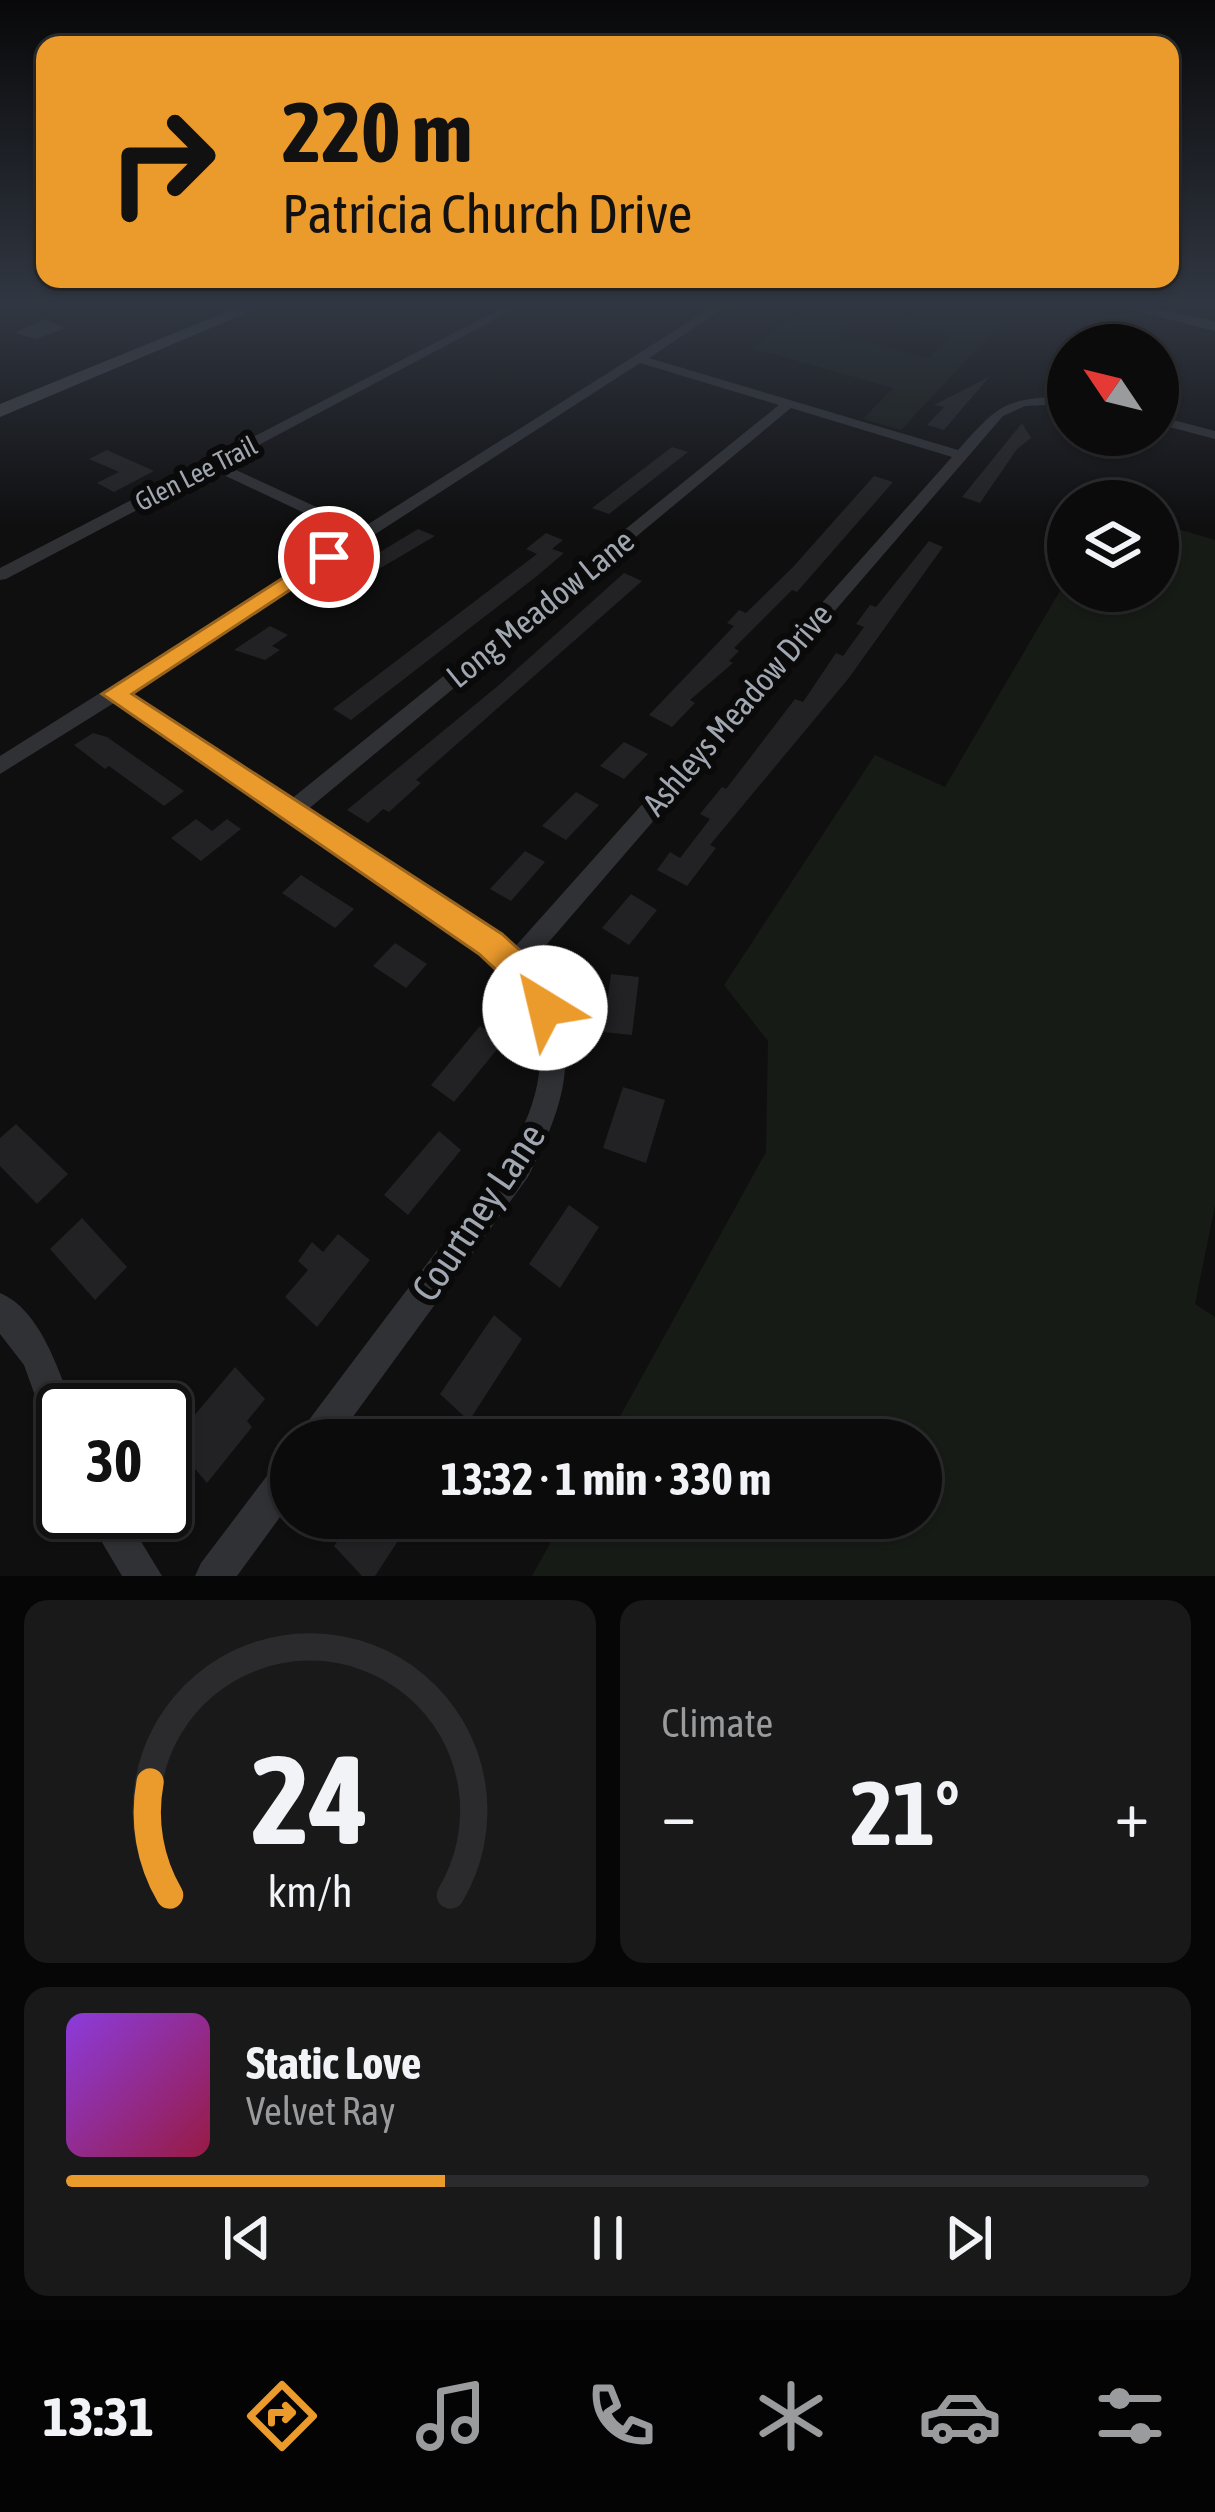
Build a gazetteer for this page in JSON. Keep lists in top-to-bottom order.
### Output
{
  "streets": {
    "street": [
      "Glen Lee Trail",
      "Long Meadow Lane",
      "Ashleys Meadow Drive",
      "Courtney Lane"
    ]
  },
  "crossings": [
    ["Ashleys Meadow Drive", "Courtney Lane"]
  ],
  "north": "top left",
  "page": {
    "turn": ["220 m", "Patricia Church Drive"],
    "limit": "30",
    "trip": "13:32 · 1 min · 330 m",
    "tile": "Climate",
    "heat": ["−", "21°", "+"],
    "song": ["Static Love", "Velvet Ray"],
    "tabs": "13:31",
    "gauge": ["24", "km/h"]
  }
}
